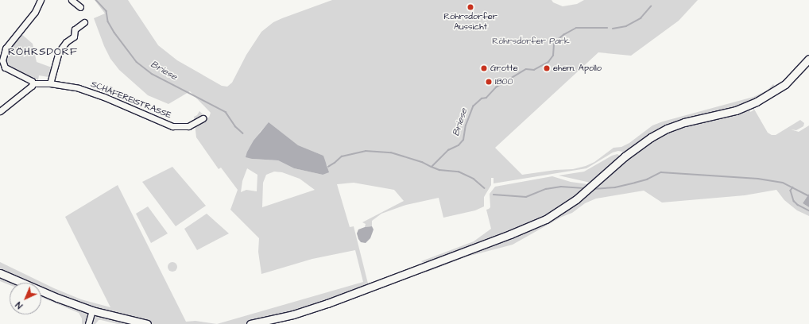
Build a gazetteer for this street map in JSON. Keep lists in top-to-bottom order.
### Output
{
  "streets": {
    "street": ["SCHÄFEREISTRASSE"]
  },
  "districts": ["RÖHRSDORF"],
  "water": ["Briese"],
  "parks": ["Röhrsdorfer Park"],
  "places": [
    "Röhrsdorfer Aussicht",
    "Grotte",
    "ehem. Apollo",
    "1800"
  ],
  "north": "bottom left"
}
